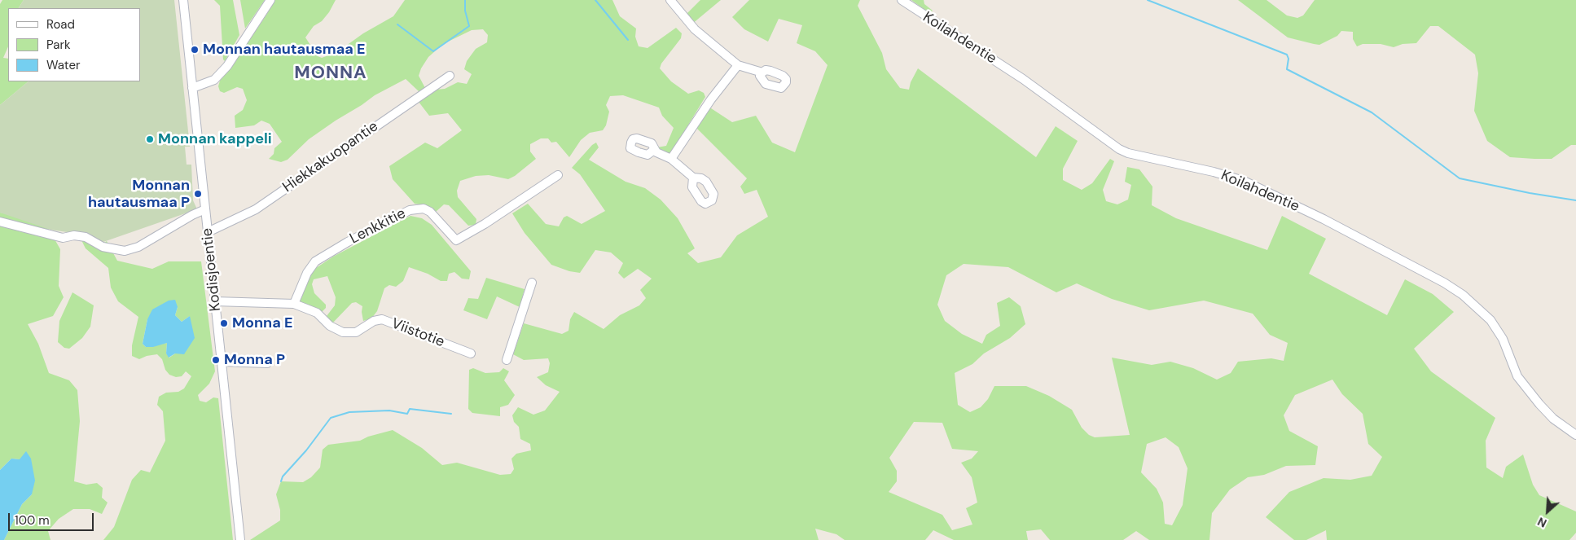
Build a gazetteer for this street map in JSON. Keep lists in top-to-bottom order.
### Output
{
  "streets": {
    "street": [
      "Koilahdentie",
      "Hiekkakuopantie",
      "Lenkkitie",
      "Kodisjoentie",
      "Viistotie"
    ]
  },
  "crossings": [
    ["Hiekkakuopantie", "Kodisjoentie"],
    ["Lenkkitie", "Viistotie"],
    ["Kodisjoentie", "Viistotie"]
  ],
  "districts": ["MONNA"],
  "places": [
    "Monnan hautausmaa E",
    "Monnan kappeli",
    "Monnan hautausmaa P",
    "Monna E",
    "Monna P"
  ],
  "legend": ["Road", "Park", "Water"],
  "scale_bar": "100 m",
  "north": "bottom left"
}
